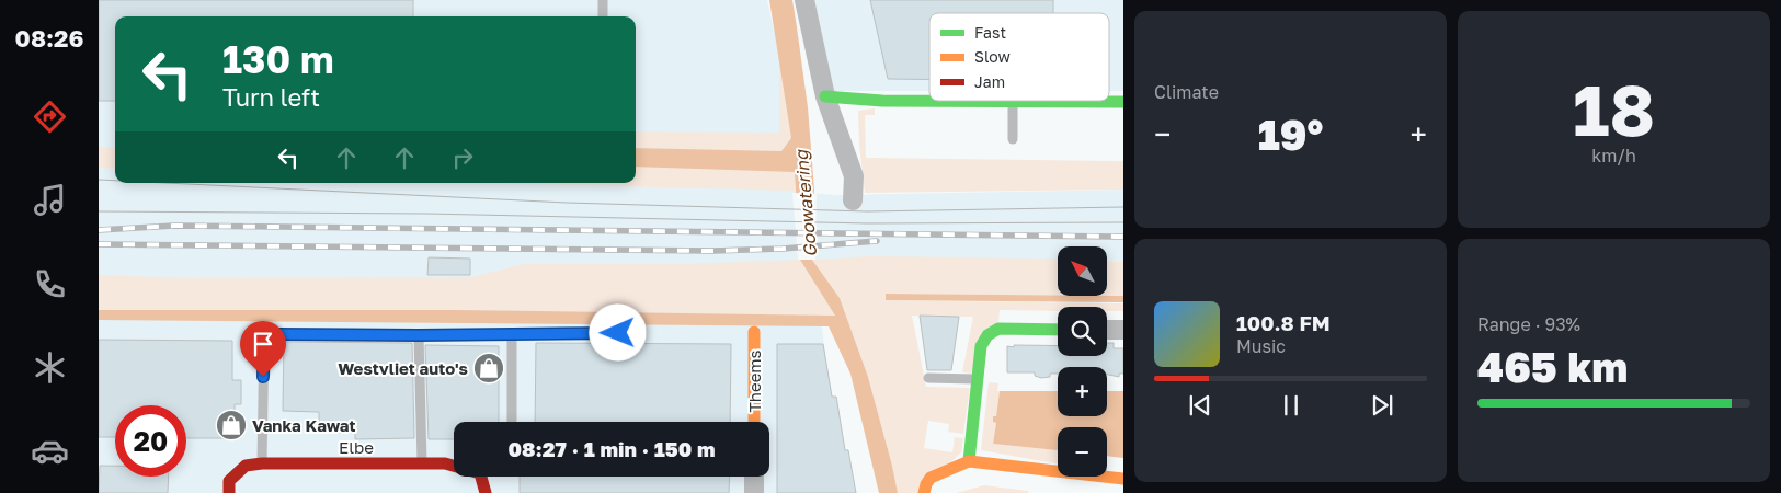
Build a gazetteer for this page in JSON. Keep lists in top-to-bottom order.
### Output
{
  "streets": {
    "street": ["Theems", "Elbe"]
  },
  "water": ["Goowatering"],
  "places": {
    "shop": ["Westvliet auto's", "Vanka Kawat"]
  },
  "legend": ["Fast", "Slow", "Jam"],
  "north": "top left",
  "page": {
    "tabs": "08:26",
    "tile": [
      "Climate",
      ["18", "km/h"],
      ["Range · 93%", "465 km"]
    ],
    "turn": ["130 m", "Turn left"],
    "heat": ["−", "19°", "+"],
    "map_buttons": ["+", "−"],
    "song": ["100.8 FM", "Music"],
    "limit": "20",
    "trip": "08:27 · 1 min · 150 m"
  }
}
